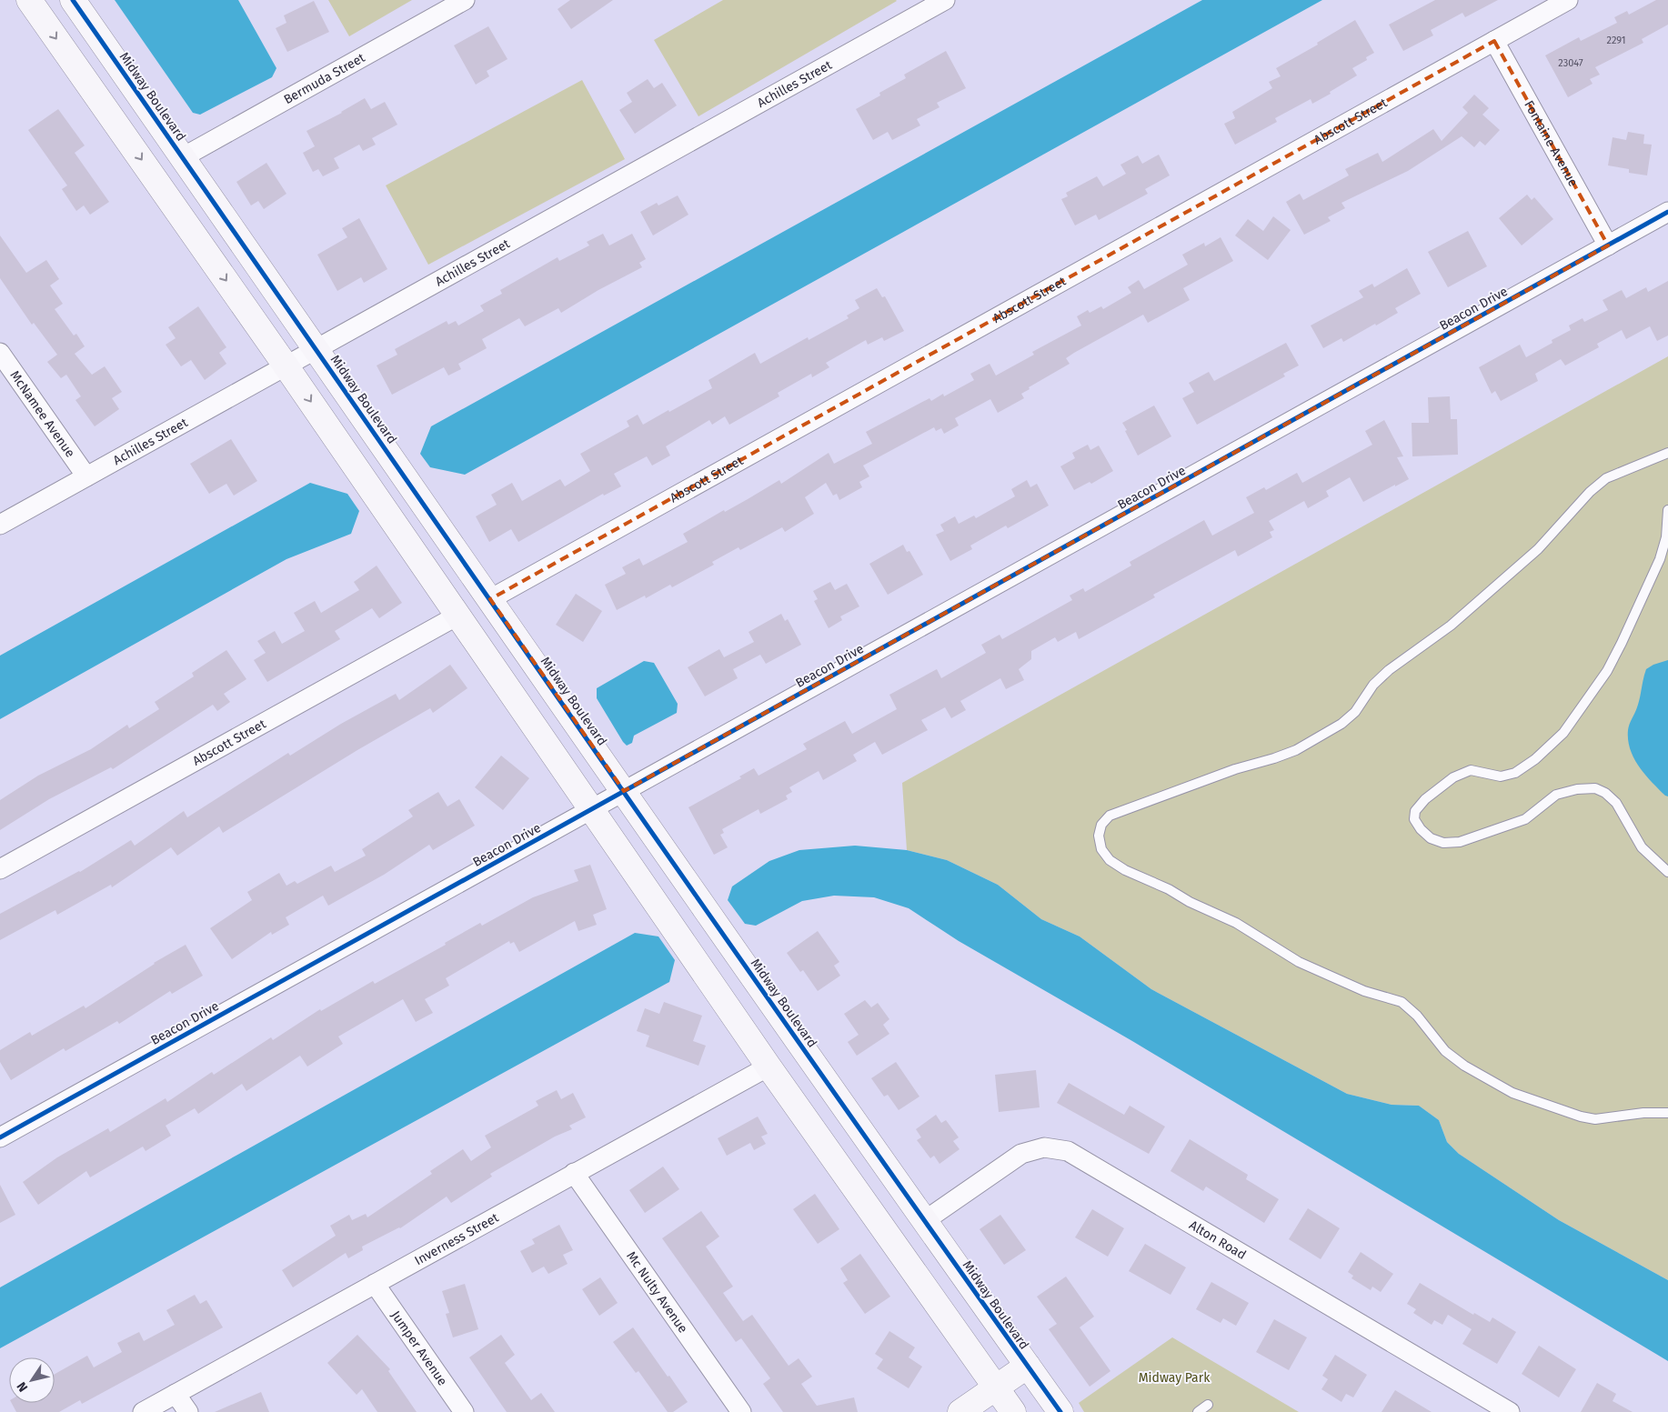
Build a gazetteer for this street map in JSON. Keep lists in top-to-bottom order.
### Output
{
  "streets": {
    "street": [
      "Bermuda Street",
      "Achilles Street",
      "Midway Boulevard",
      "Abscott Street",
      "Fontaine Avenue",
      "Beacon Drive",
      "McNamee Avenue",
      "Inverness Street",
      "Alton Road",
      "Mc Nulty Avenue",
      "Jumper Avenue"
    ]
  },
  "crossings": [
    ["Bermuda Street", "Midway Boulevard"],
    ["Achilles Street", "Midway Boulevard"],
    ["Achilles Street", "McNamee Avenue"],
    ["Midway Boulevard", "Abscott Street"],
    ["Midway Boulevard", "Beacon Drive"],
    ["Midway Boulevard", "Alton Road"],
    ["Abscott Street", "Fontaine Avenue"],
    ["Fontaine Avenue", "Beacon Drive"],
    ["Inverness Street", "Mc Nulty Avenue"],
    ["Inverness Street", "Jumper Avenue"]
  ],
  "parks": ["Midway Park"],
  "house_numbers": ["2291", "23047"],
  "north": "bottom left"
}
